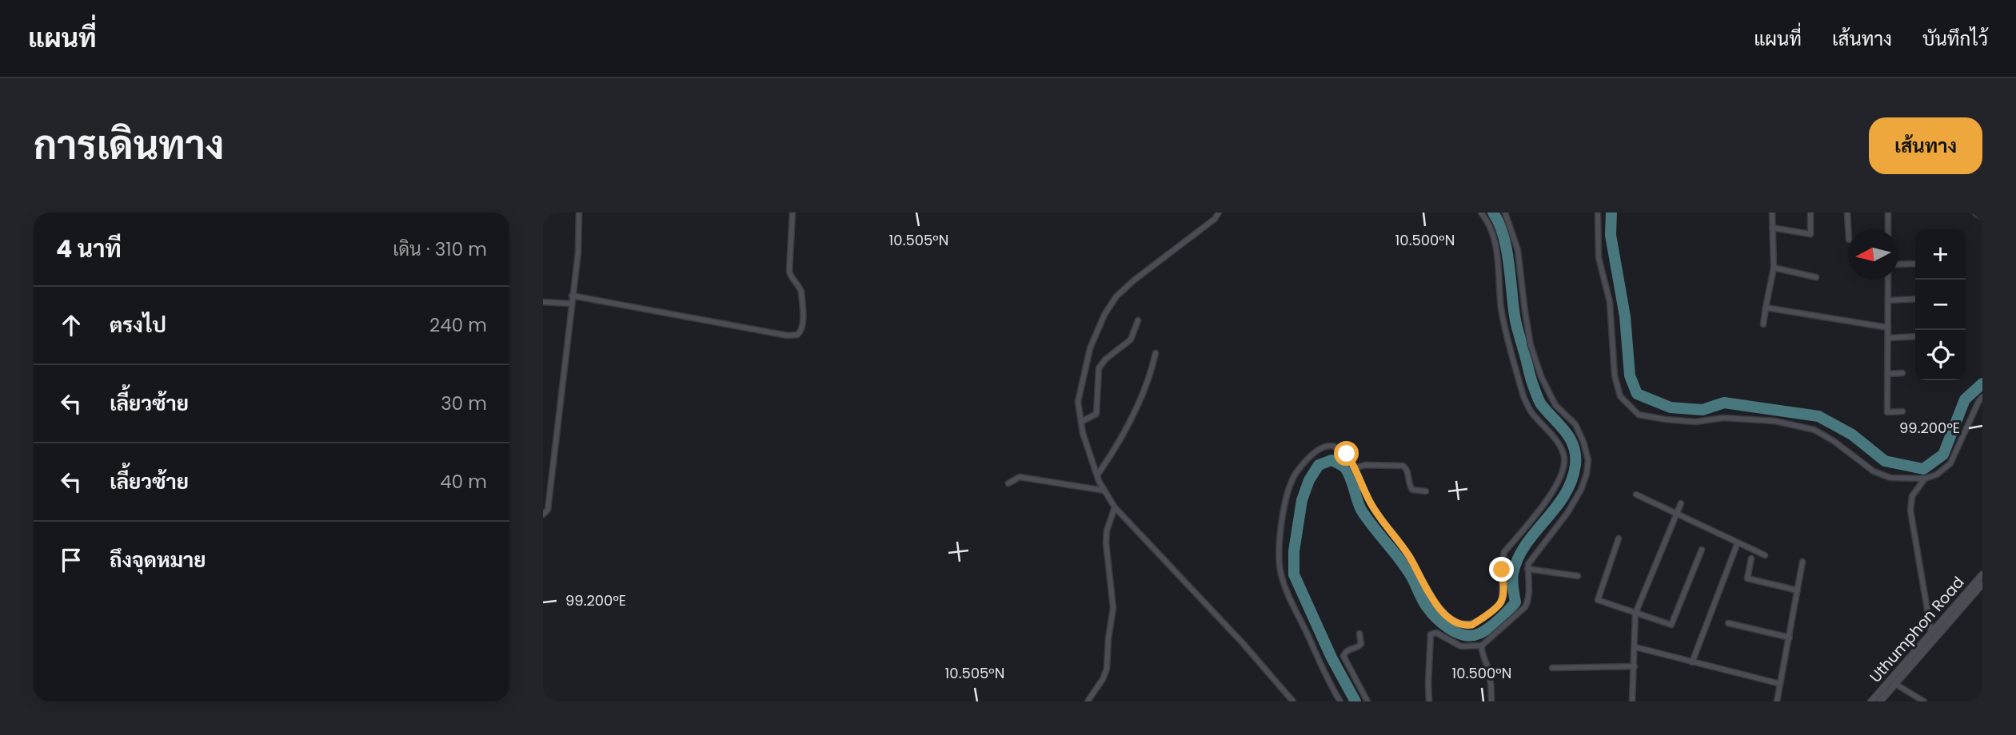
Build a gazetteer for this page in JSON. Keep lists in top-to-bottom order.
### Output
{
  "streets": {
    "street": ["Uthumphon Road"]
  },
  "north": "left",
  "page": {
    "header": "แผนที่",
    "nav": ["แผนที่", "เส้นทาง", "บันทึกไว้"],
    "title": "การเดินทาง",
    "buttons": "เส้นทาง",
    "heading": ["4 นาที", "เดิน · 310 m"],
    "map_buttons": ["+", "−"],
    "list": [
      ["ตรงไป", "240 m"],
      ["เลี้ยวซ้าย", "30 m"],
      ["เลี้ยวซ้าย", "40 m"],
      "ถึงจุดหมาย"
    ]
  },
  "coordinates": ["10.505°N", "10.500°N", "99.200°E"]
}
